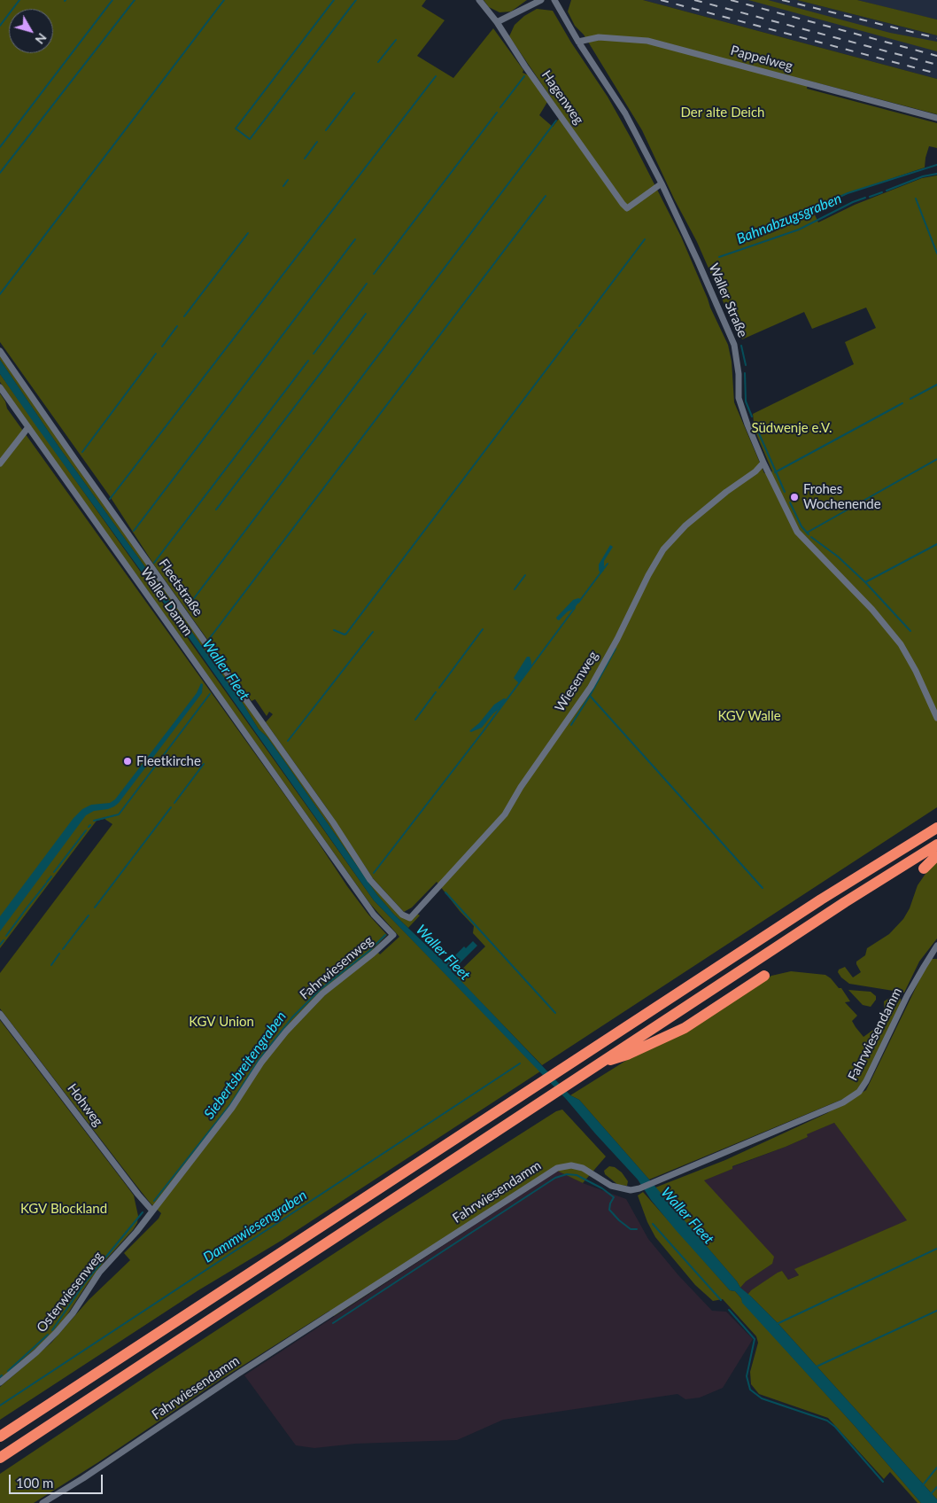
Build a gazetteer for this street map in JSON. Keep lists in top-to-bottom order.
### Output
{
  "streets": {
    "street": [
      "Pappelweg",
      "Hagenweg",
      "Waller Straße",
      "Fleetstraße",
      "Waller Damm",
      "Wiesenweg",
      "Fahrwiesenweg",
      "Fahrwiesendamm",
      "Hohweg",
      "Osterwiesenweg"
    ]
  },
  "crossings": [
    ["Pappelweg", "Waller Straße"],
    ["Hagenweg", "Waller Straße"],
    ["Waller Straße", "Wiesenweg"],
    ["Fleetstraße", "Wiesenweg"],
    ["Waller Damm", "Fahrwiesenweg"],
    ["Fahrwiesenweg", "Hohweg"],
    ["Fahrwiesenweg", "Osterwiesenweg"],
    ["Hohweg", "Osterwiesenweg"]
  ],
  "water": [
    "Bahnabzugsgraben",
    "Waller Fleet",
    "Siebertsbreitengraben",
    "Dammwiesengraben"
  ],
  "parks": [
    "Der alte Deich",
    "Südwenje e.V.",
    "KGV Walle",
    "KGV Union",
    "KGV Blockland"
  ],
  "places": ["Frohes Wochenende", "Fleetkirche"],
  "scale_bar": "100 m",
  "north": "bottom right"
}
